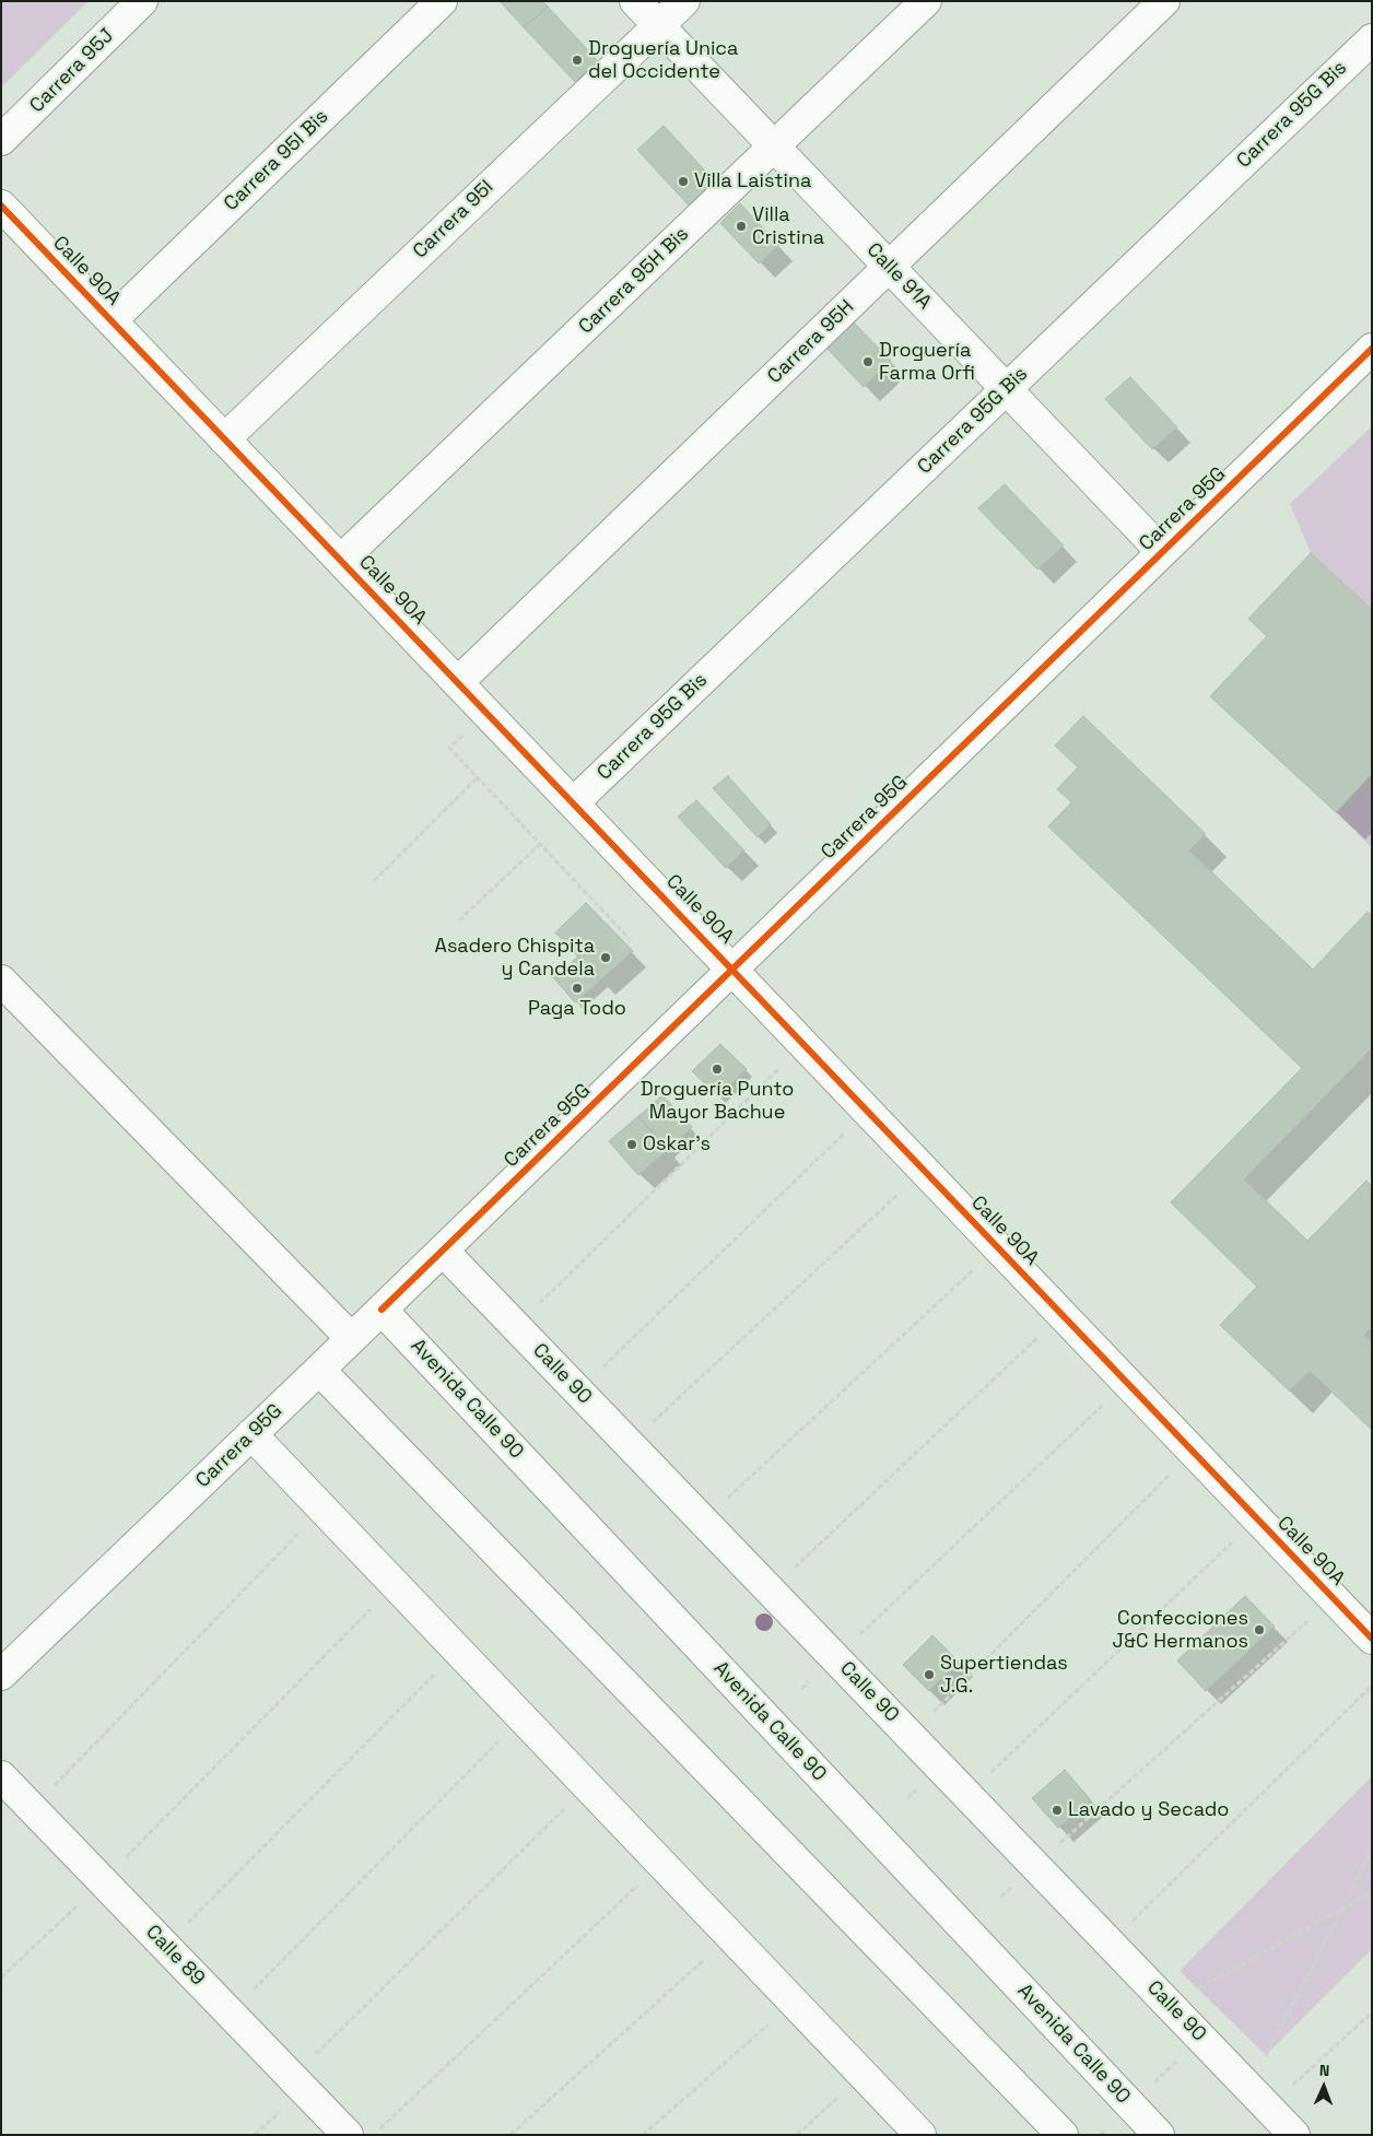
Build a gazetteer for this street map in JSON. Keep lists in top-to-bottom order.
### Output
{
  "streets": {
    "street": [
      "Carrera 95J",
      "Carrera 95G Bis",
      "Carrera 95I Bis",
      "Carrera 95I",
      "Calle 90A",
      "Calle 91A",
      "Carrera 95H Bis",
      "Carrera 95H",
      "Carrera 95G",
      "Calle 90",
      "Avenida Calle 90",
      "Calle 89"
    ]
  },
  "crossings": [
    ["Carrera 95G Bis", "Calle 90A"],
    ["Carrera 95G Bis", "Calle 91A"],
    ["Carrera 95I Bis", "Calle 90A"],
    ["Carrera 95I", "Calle 90A"],
    ["Carrera 95I", "Calle 91A"],
    ["Calle 90A", "Carrera 95H Bis"],
    ["Calle 90A", "Carrera 95H"],
    ["Calle 90A", "Carrera 95G"],
    ["Calle 91A", "Carrera 95H Bis"],
    ["Calle 91A", "Carrera 95H"],
    ["Calle 91A", "Carrera 95G"],
    ["Carrera 95G", "Calle 90"],
    ["Carrera 95G", "Avenida Calle 90"]
  ],
  "places": [
    "Droguería Unica del Occidente",
    "Villa Laistina",
    "Villa Cristina",
    "Droguería Farma Orfi",
    "Asadero Chispita y Candela",
    "Paga Todo",
    "Droguería Punto Mayor Bachue",
    "Oskar's",
    "Confecciones J&C Hermanos",
    "Supertiendas J.G.",
    "Lavado y Secado"
  ],
  "north": "top"
}
